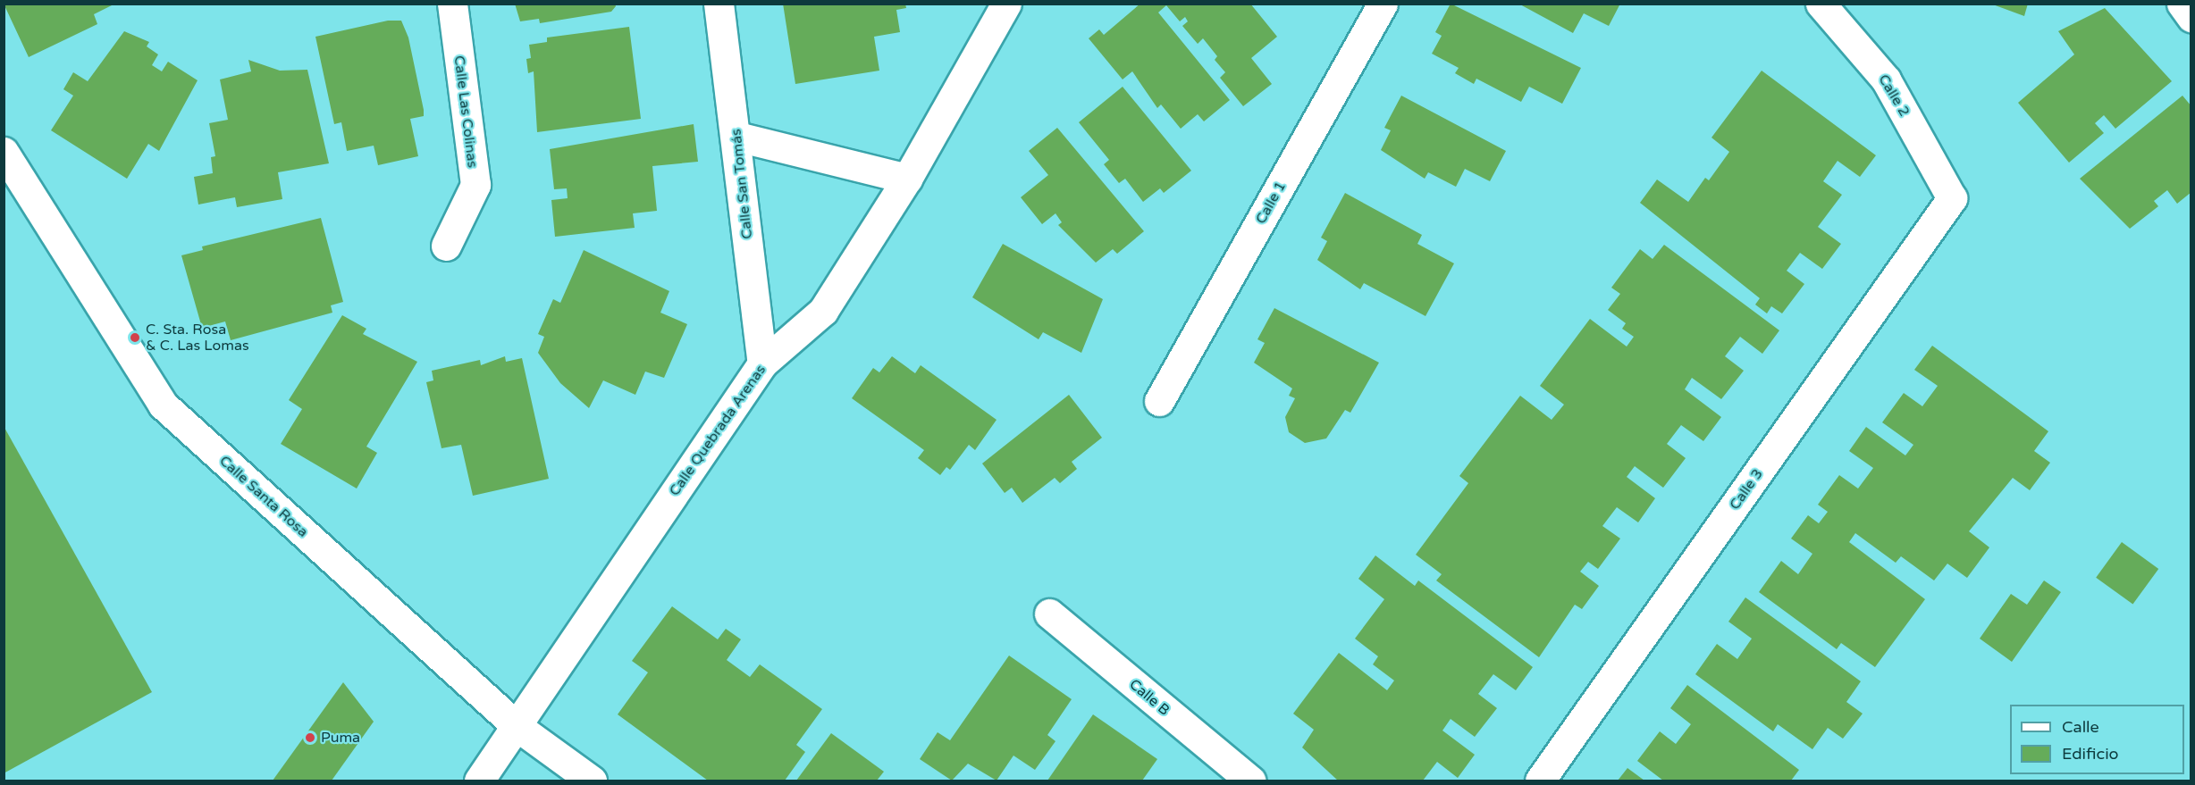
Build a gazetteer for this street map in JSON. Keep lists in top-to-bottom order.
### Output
{
  "streets": {
    "street": [
      "Calle 2",
      "Calle Las Colinas",
      "Calle San Tomás",
      "Calle 1",
      "Calle Quebrada Arenas",
      "Calle 3",
      "Calle Santa Rosa",
      "Calle B"
    ]
  },
  "crossings": [
    ["Calle 2", "Calle 3"],
    ["Calle San Tomás", "Calle Quebrada Arenas"],
    ["Calle Quebrada Arenas", "Calle Santa Rosa"]
  ],
  "places": ["C. Sta. Rosa & C. Las Lomas", "Puma"],
  "legend": ["Calle", "Edificio"]
}
